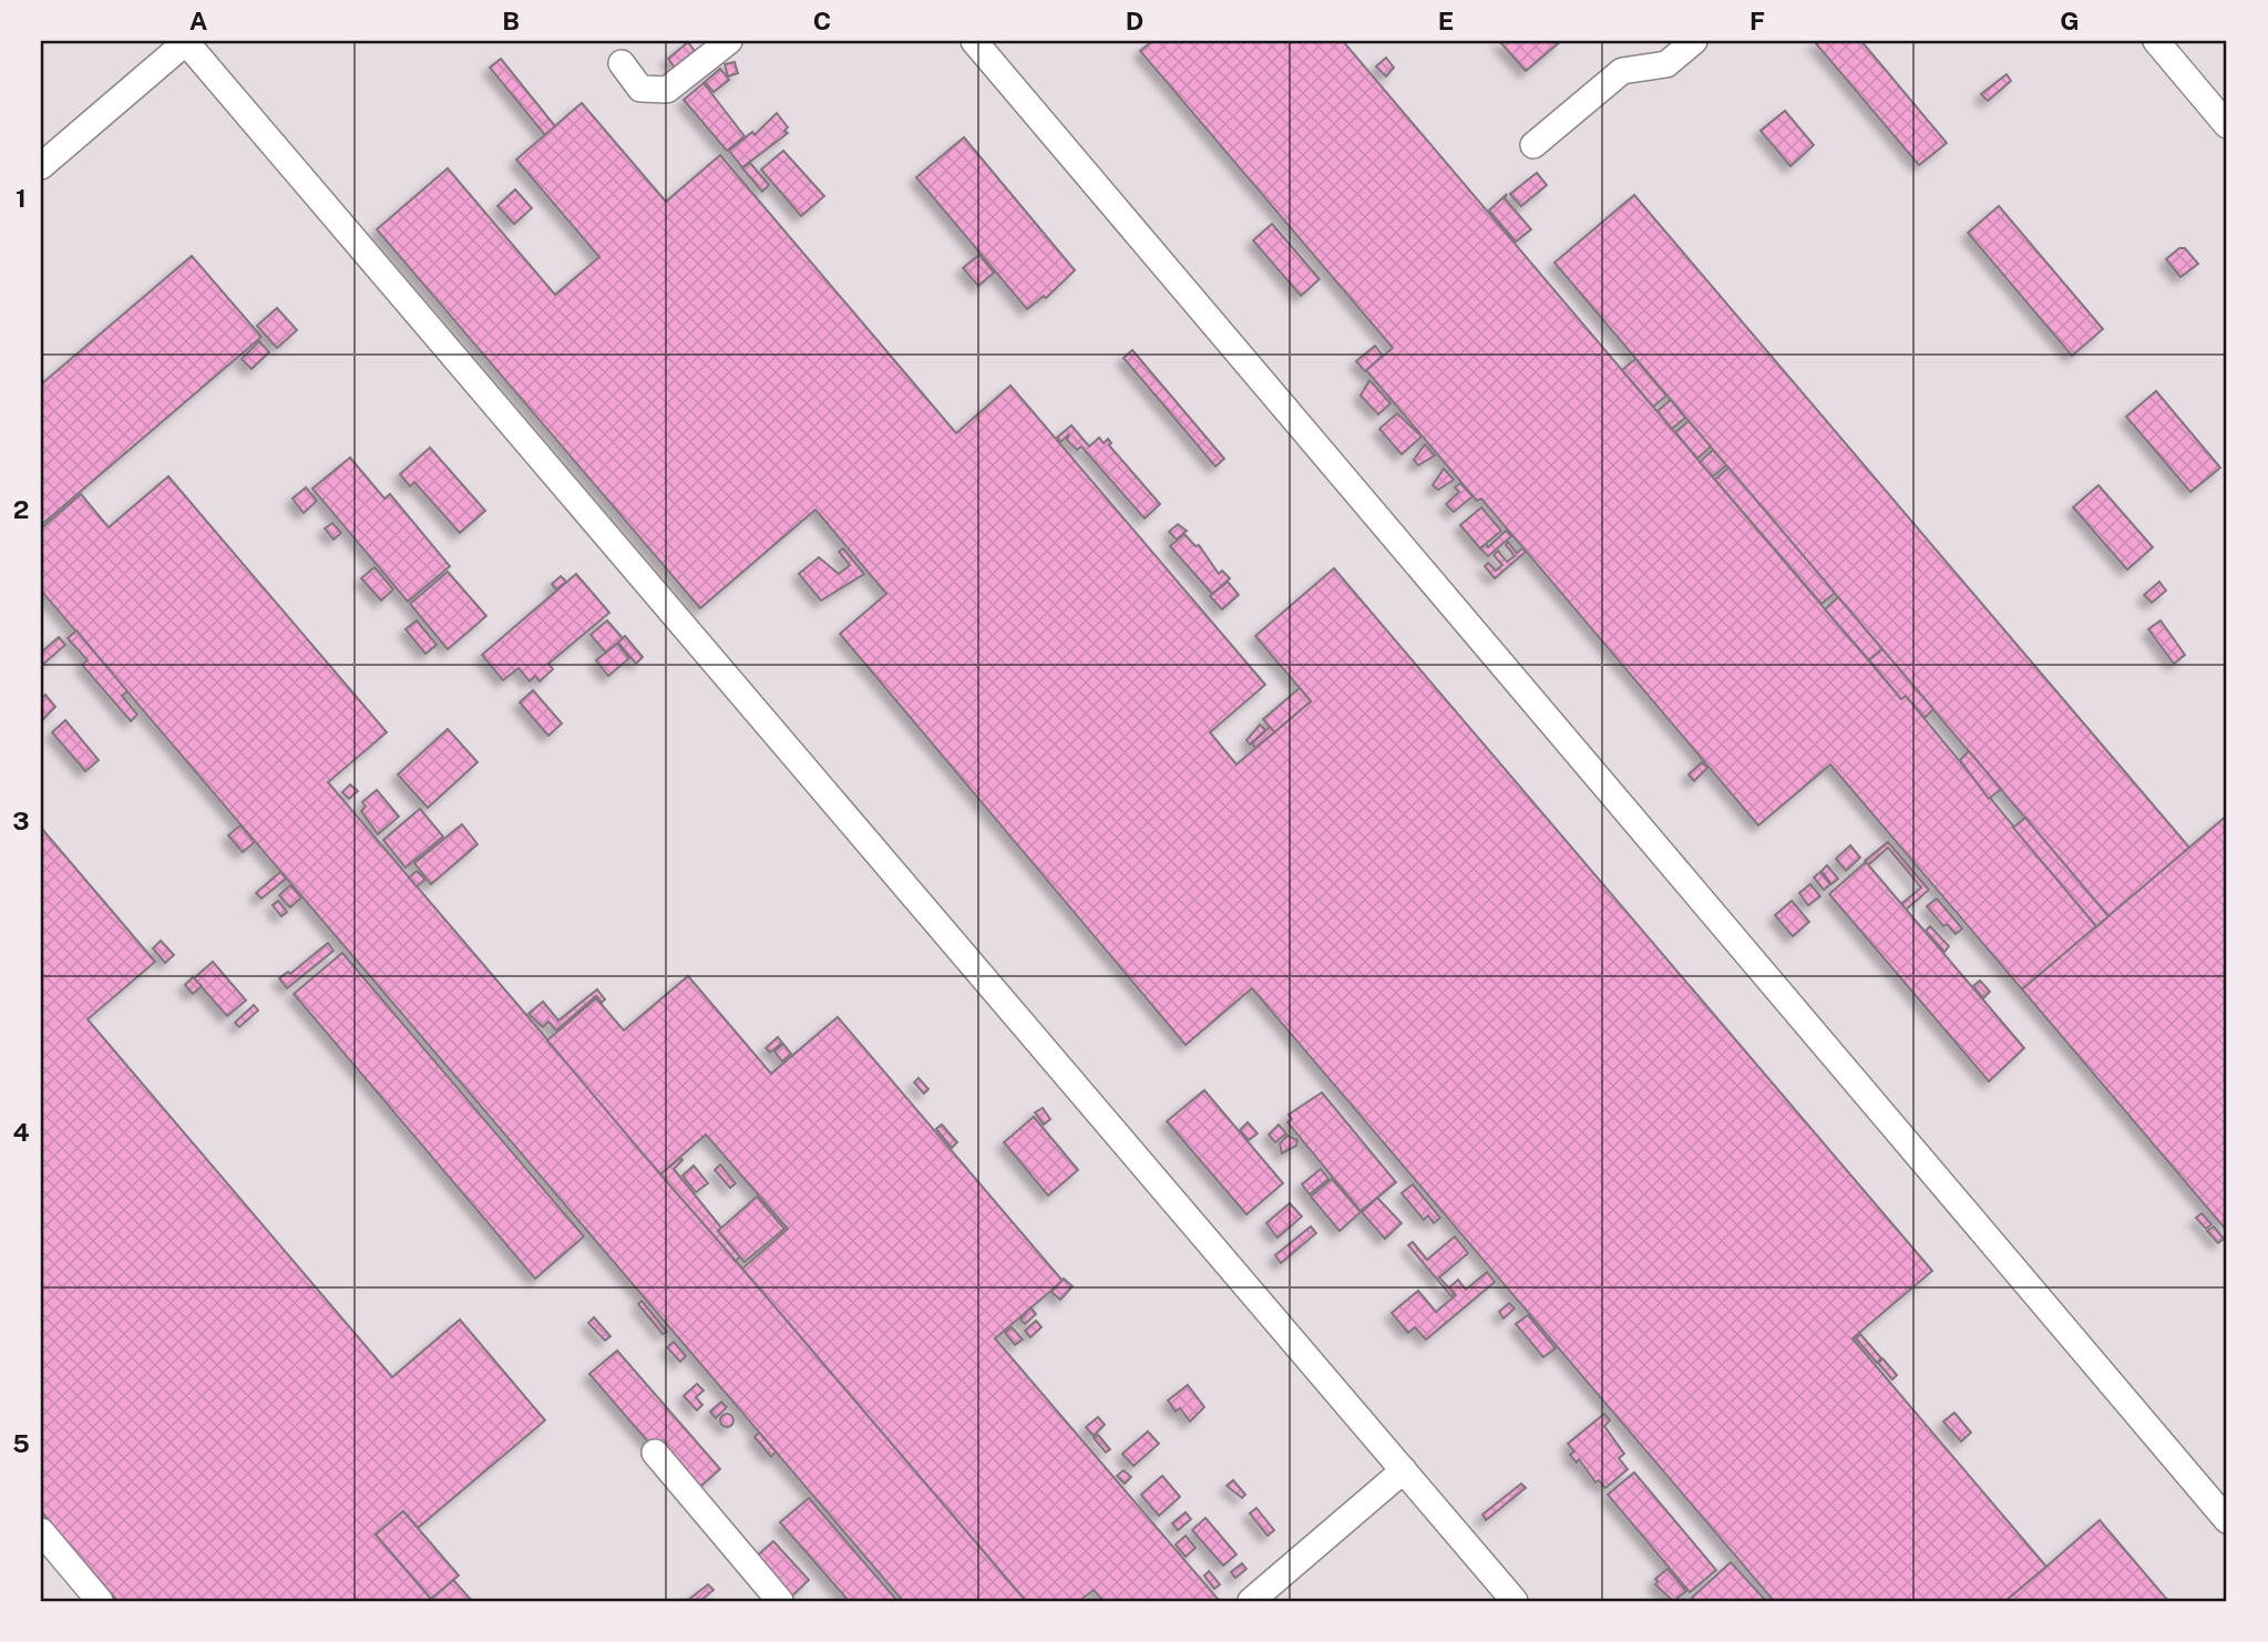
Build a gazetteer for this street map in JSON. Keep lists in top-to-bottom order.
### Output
{
  "grid": {
    "columns": [
      "A",
      "B",
      "C",
      "D",
      "E",
      "F",
      "G"
    ],
    "rows": [
      "1",
      "2",
      "3",
      "4",
      "5"
    ]
  }
}
